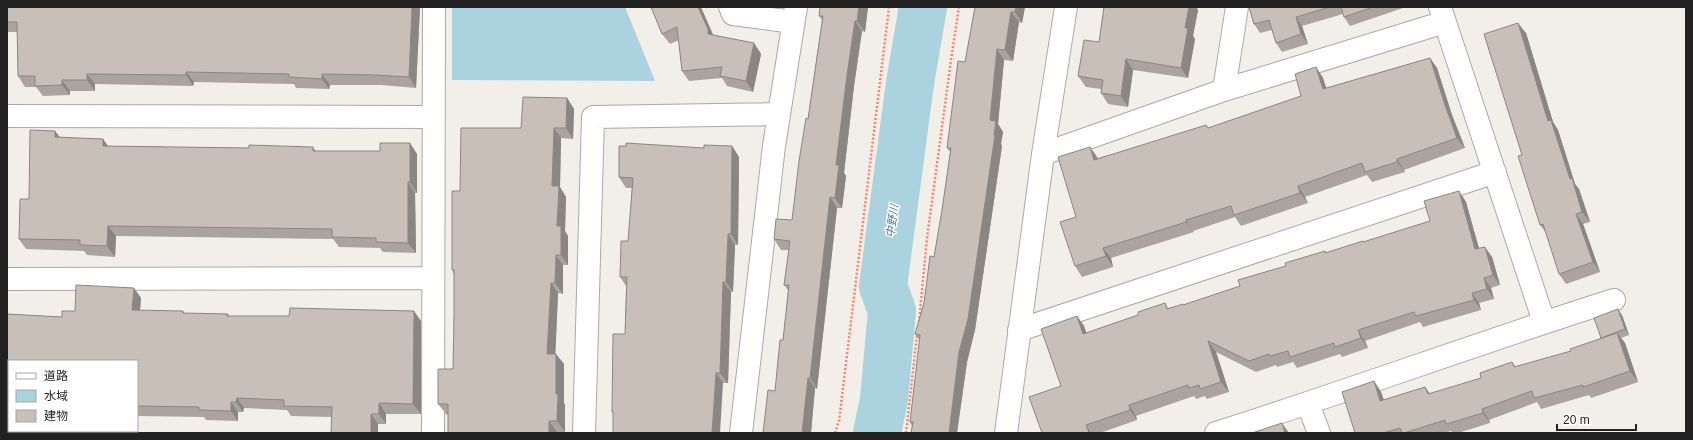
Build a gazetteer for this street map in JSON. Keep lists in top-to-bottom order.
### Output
{
  "water": ["中野川"],
  "legend": ["道路", "水域", "建物"],
  "scale_bar": "20 m"
}
